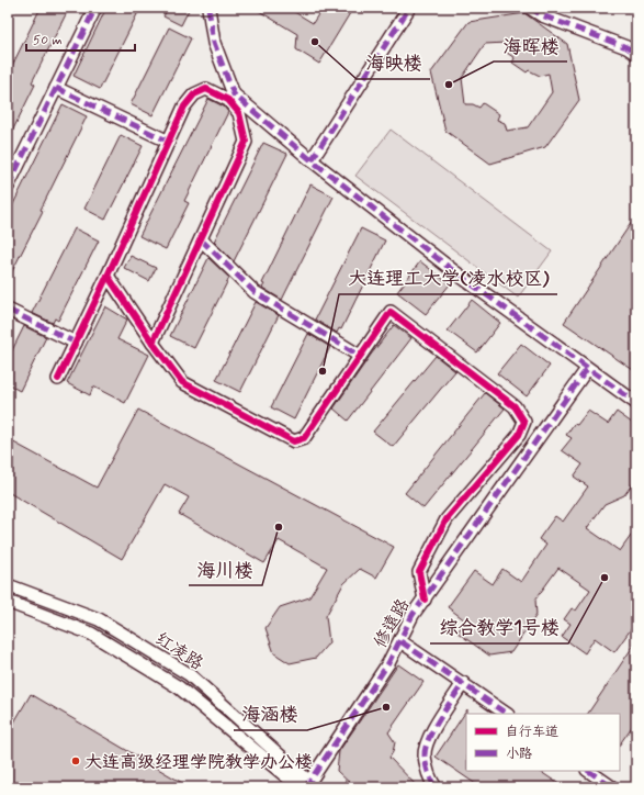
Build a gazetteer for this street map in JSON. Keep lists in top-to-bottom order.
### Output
{
  "streets": {
    "street": ["修遠路", "红凌路"]
  },
  "crossings": [
    ["修遠路", "红凌路"]
  ],
  "places": [
    "海映楼",
    "海晖楼",
    "大连理工大学(凌水校区)",
    "海川楼",
    "综合教学1号楼",
    "海涵楼",
    "大连高级经理学院教学办公楼"
  ],
  "legend": ["自行车道", "小路"],
  "scale_bar": "50 m"
}
